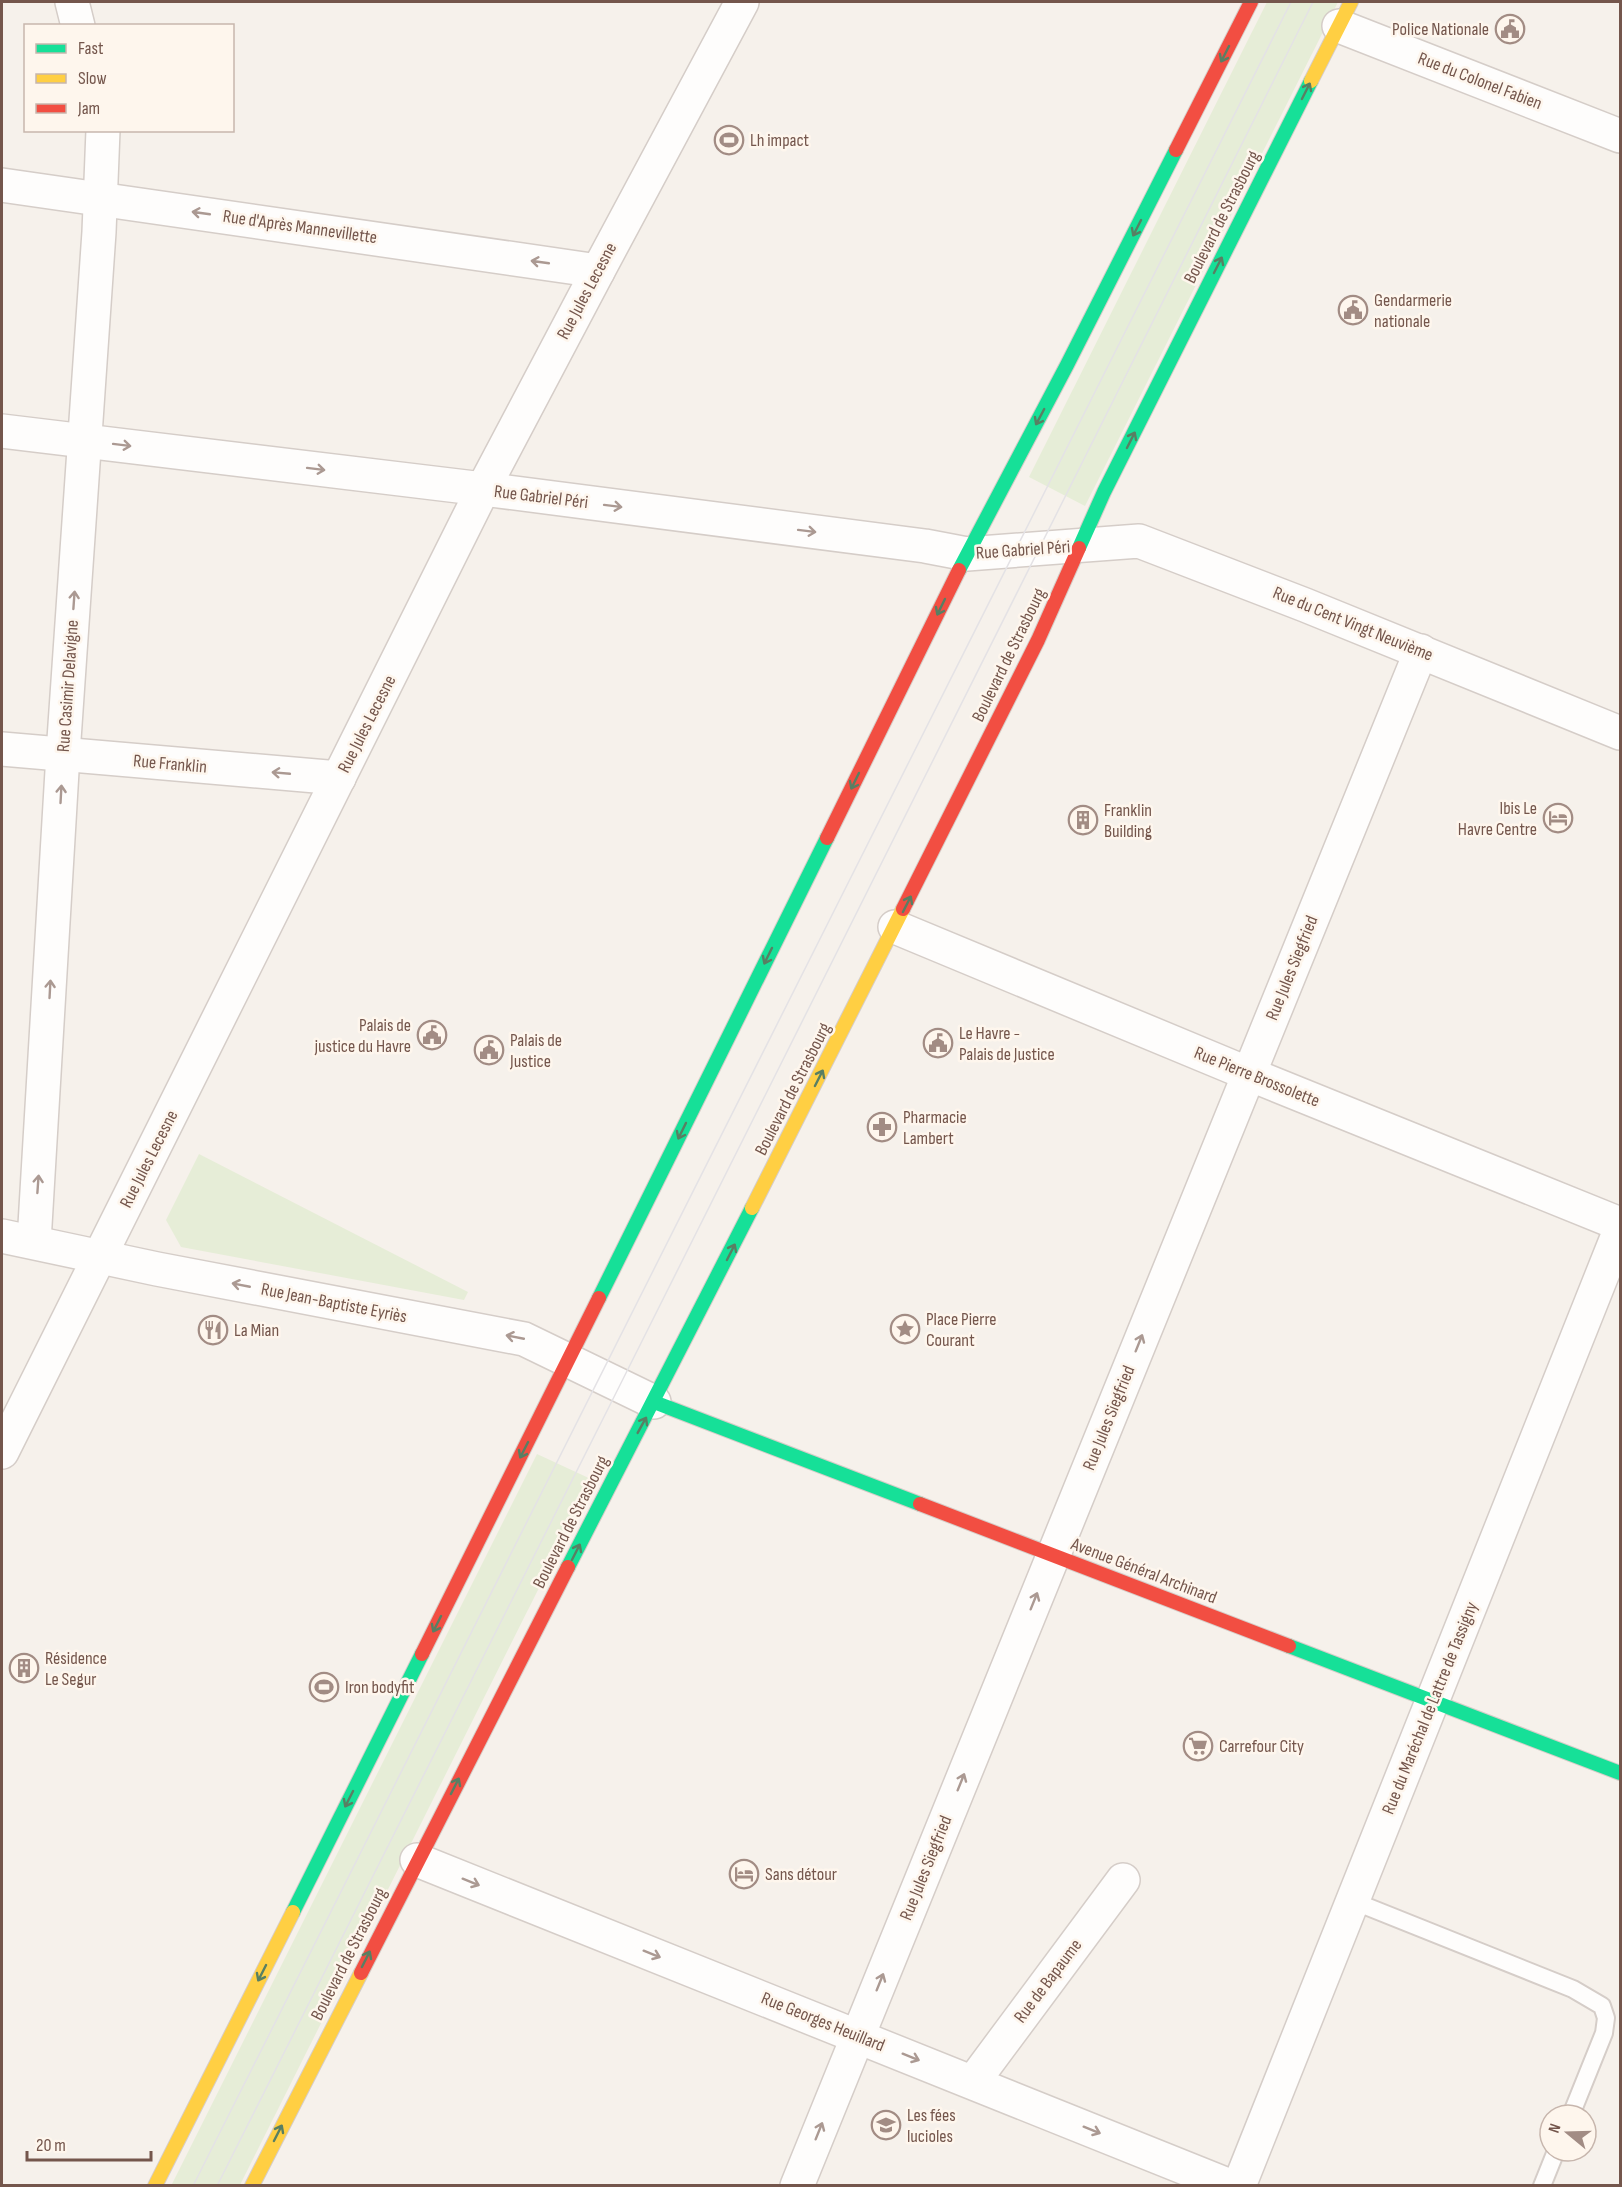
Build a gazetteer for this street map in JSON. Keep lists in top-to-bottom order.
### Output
{
  "streets": {
    "street": [
      "Rue du Colonel Fabien",
      "Boulevard de Strasbourg",
      "Rue d'Après Mannevillette",
      "Rue Jules Lecesne",
      "Rue Gabriel Péri",
      "Rue du Cent Vingt Neuvième",
      "Rue Casimir Delavigne",
      "Rue Franklin",
      "Rue Jules Siegfried",
      "Rue Pierre Brossolette",
      "Rue Jean-Baptiste Eyriès",
      "Avenue Général Archinard",
      "Rue du Maréchal de Lattre de Tassigny",
      "Rue de Bapaume",
      "Rue Georges Heuillard"
    ]
  },
  "crossings": [
    ["Rue du Colonel Fabien", "Boulevard de Strasbourg"],
    ["Boulevard de Strasbourg", "Rue Gabriel Péri"],
    ["Boulevard de Strasbourg", "Rue du Cent Vingt Neuvième"],
    ["Boulevard de Strasbourg", "Rue Pierre Brossolette"],
    ["Boulevard de Strasbourg", "Rue Jean-Baptiste Eyriès"],
    ["Boulevard de Strasbourg", "Avenue Général Archinard"],
    ["Boulevard de Strasbourg", "Rue Georges Heuillard"],
    ["Rue d'Après Mannevillette", "Rue Jules Lecesne"],
    ["Rue d'Après Mannevillette", "Rue Casimir Delavigne"],
    ["Rue Jules Lecesne", "Rue Gabriel Péri"],
    ["Rue Jules Lecesne", "Rue Franklin"],
    ["Rue Jules Lecesne", "Rue Jean-Baptiste Eyriès"],
    ["Rue Gabriel Péri", "Rue du Cent Vingt Neuvième"],
    ["Rue Gabriel Péri", "Rue Casimir Delavigne"],
    ["Rue du Cent Vingt Neuvième", "Rue Jules Siegfried"],
    ["Rue Casimir Delavigne", "Rue Franklin"],
    ["Rue Casimir Delavigne", "Rue Jean-Baptiste Eyriès"],
    ["Rue Jules Siegfried", "Rue Pierre Brossolette"],
    ["Rue Jules Siegfried", "Avenue Général Archinard"],
    ["Rue Jules Siegfried", "Rue Georges Heuillard"],
    ["Rue Jean-Baptiste Eyriès", "Avenue Général Archinard"],
    ["Avenue Général Archinard", "Rue du Maréchal de Lattre de Tassigny"],
    ["Rue de Bapaume", "Rue Georges Heuillard"]
  ],
  "one_way": [
    "Rue d'Après Mannevillette",
    "Rue Gabriel Péri",
    "Rue Casimir Delavigne",
    "Rue Franklin",
    "Rue Jules Siegfried",
    "Rue Jean-Baptiste Eyriès",
    "Rue Georges Heuillard"
  ],
  "places": {
    "public building": [
      "Police Nationale",
      "Gendarmerie nationale",
      "Palais de justice du Havre",
      "Le Havre - Palais de Justice",
      "Palais de Justice"
    ],
    "sports": ["Lh impact", "Iron bodyfit"],
    "hotel": ["Ibis Le Havre Centre", "Sans détour"],
    "building": ["Franklin Building", "Résidence Le Segur"],
    "pharmacy": ["Pharmacie Lambert"],
    "place": ["Place Pierre Courant"],
    "restaurant": ["La Mian"],
    "supermarket": ["Carrefour City"],
    "school or university": ["Les fées lucioles"]
  },
  "legend": ["Fast", "Slow", "Jam"],
  "scale_bar": "20 m",
  "north": "left"
}
